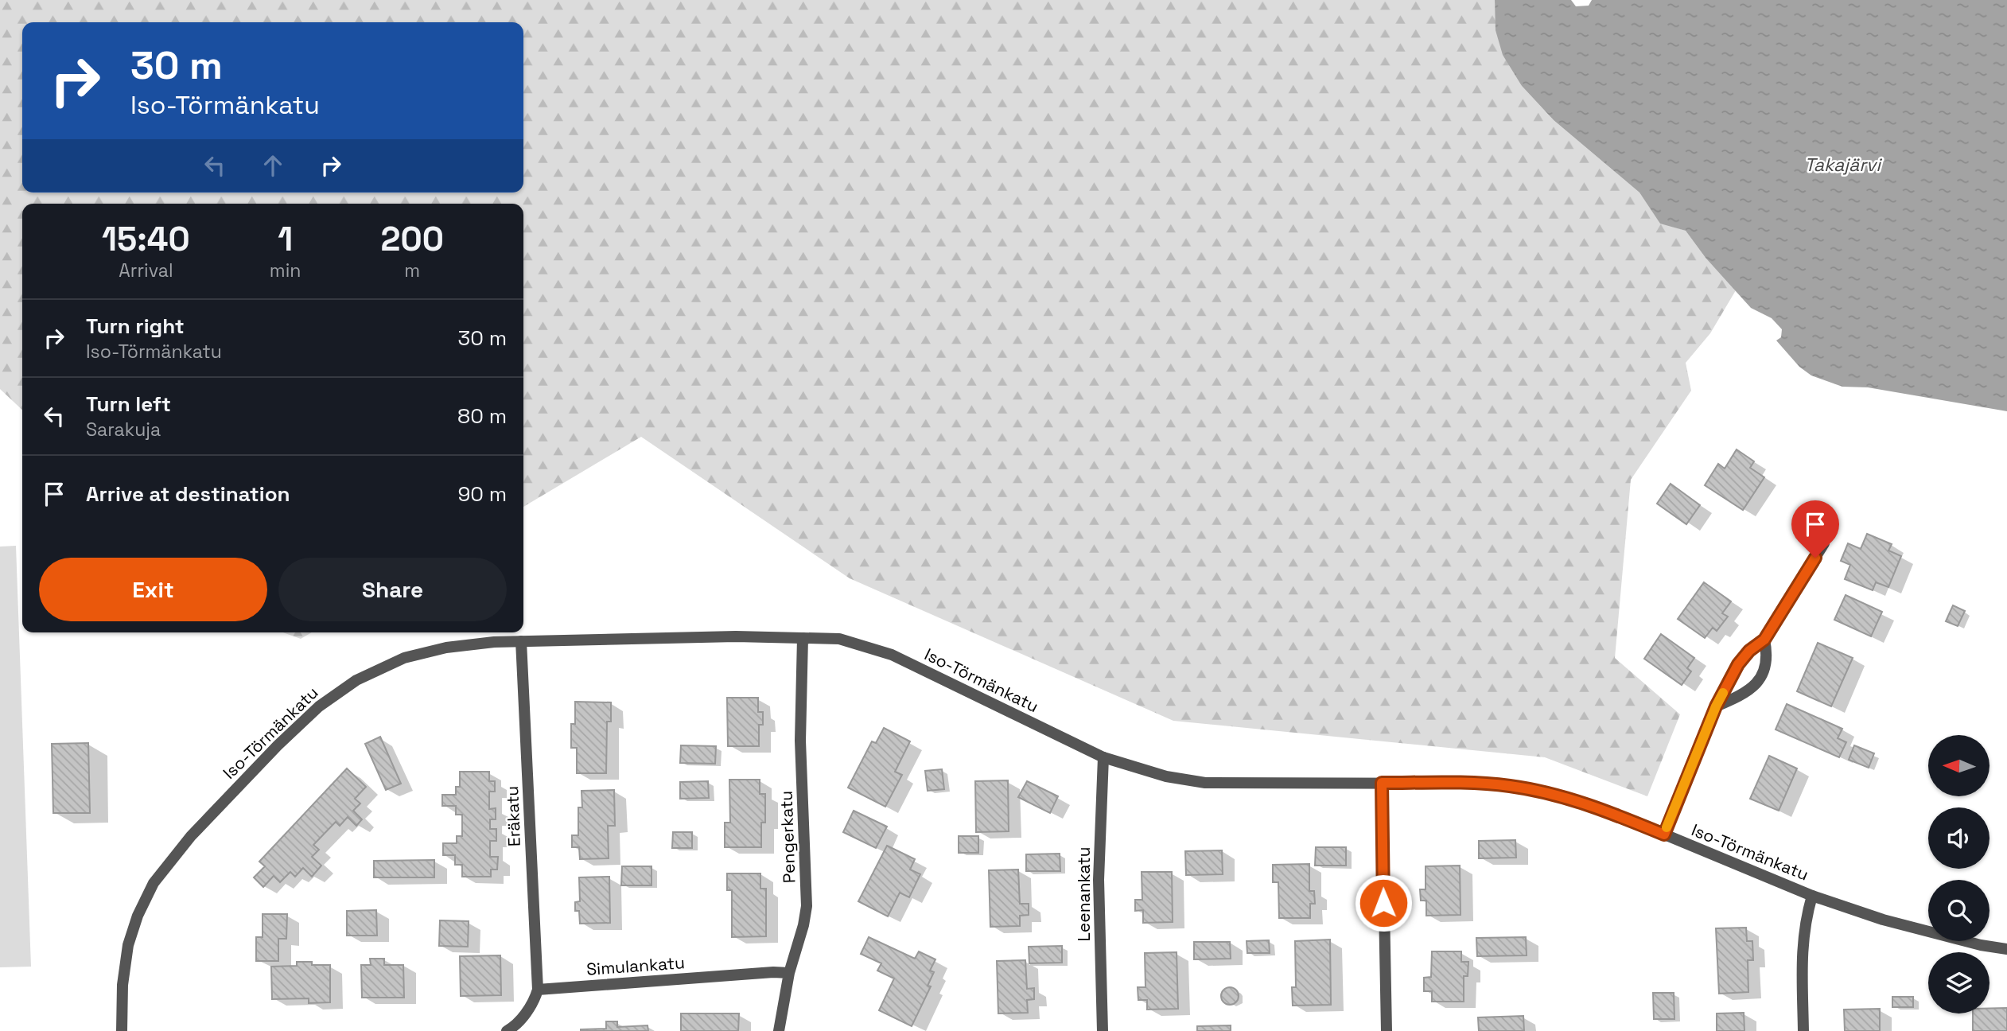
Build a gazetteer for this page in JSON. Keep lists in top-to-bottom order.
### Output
{
  "streets": {
    "street": [
      "Iso-Törmänkatu",
      "Eräkatu",
      "Pengerkatu",
      "Leenankatu",
      "Simulankatu"
    ]
  },
  "crossings": [
    ["Iso-Törmänkatu", "Eräkatu"],
    ["Iso-Törmänkatu", "Pengerkatu"],
    ["Iso-Törmänkatu", "Leenankatu"],
    ["Eräkatu", "Simulankatu"],
    ["Pengerkatu", "Simulankatu"]
  ],
  "water": ["Takajärvi"],
  "north": "left",
  "page": {
    "turn": ["30 m", "Iso-Törmänkatu"],
    "eta": [
      "15:40",
      "Arrival",
      "1",
      "min",
      "200",
      "m"
    ],
    "list": [
      {
        "name": "Turn right",
        "note": "Iso-Törmänkatu",
        "value": "30 m"
      },
      {
        "name": "Turn left",
        "note": "Sarakuja",
        "value": "80 m"
      },
      {
        "name": "Arrive at destination",
        "value": "90 m"
      }
    ],
    "buttons": ["Exit", "Share"]
  }
}
